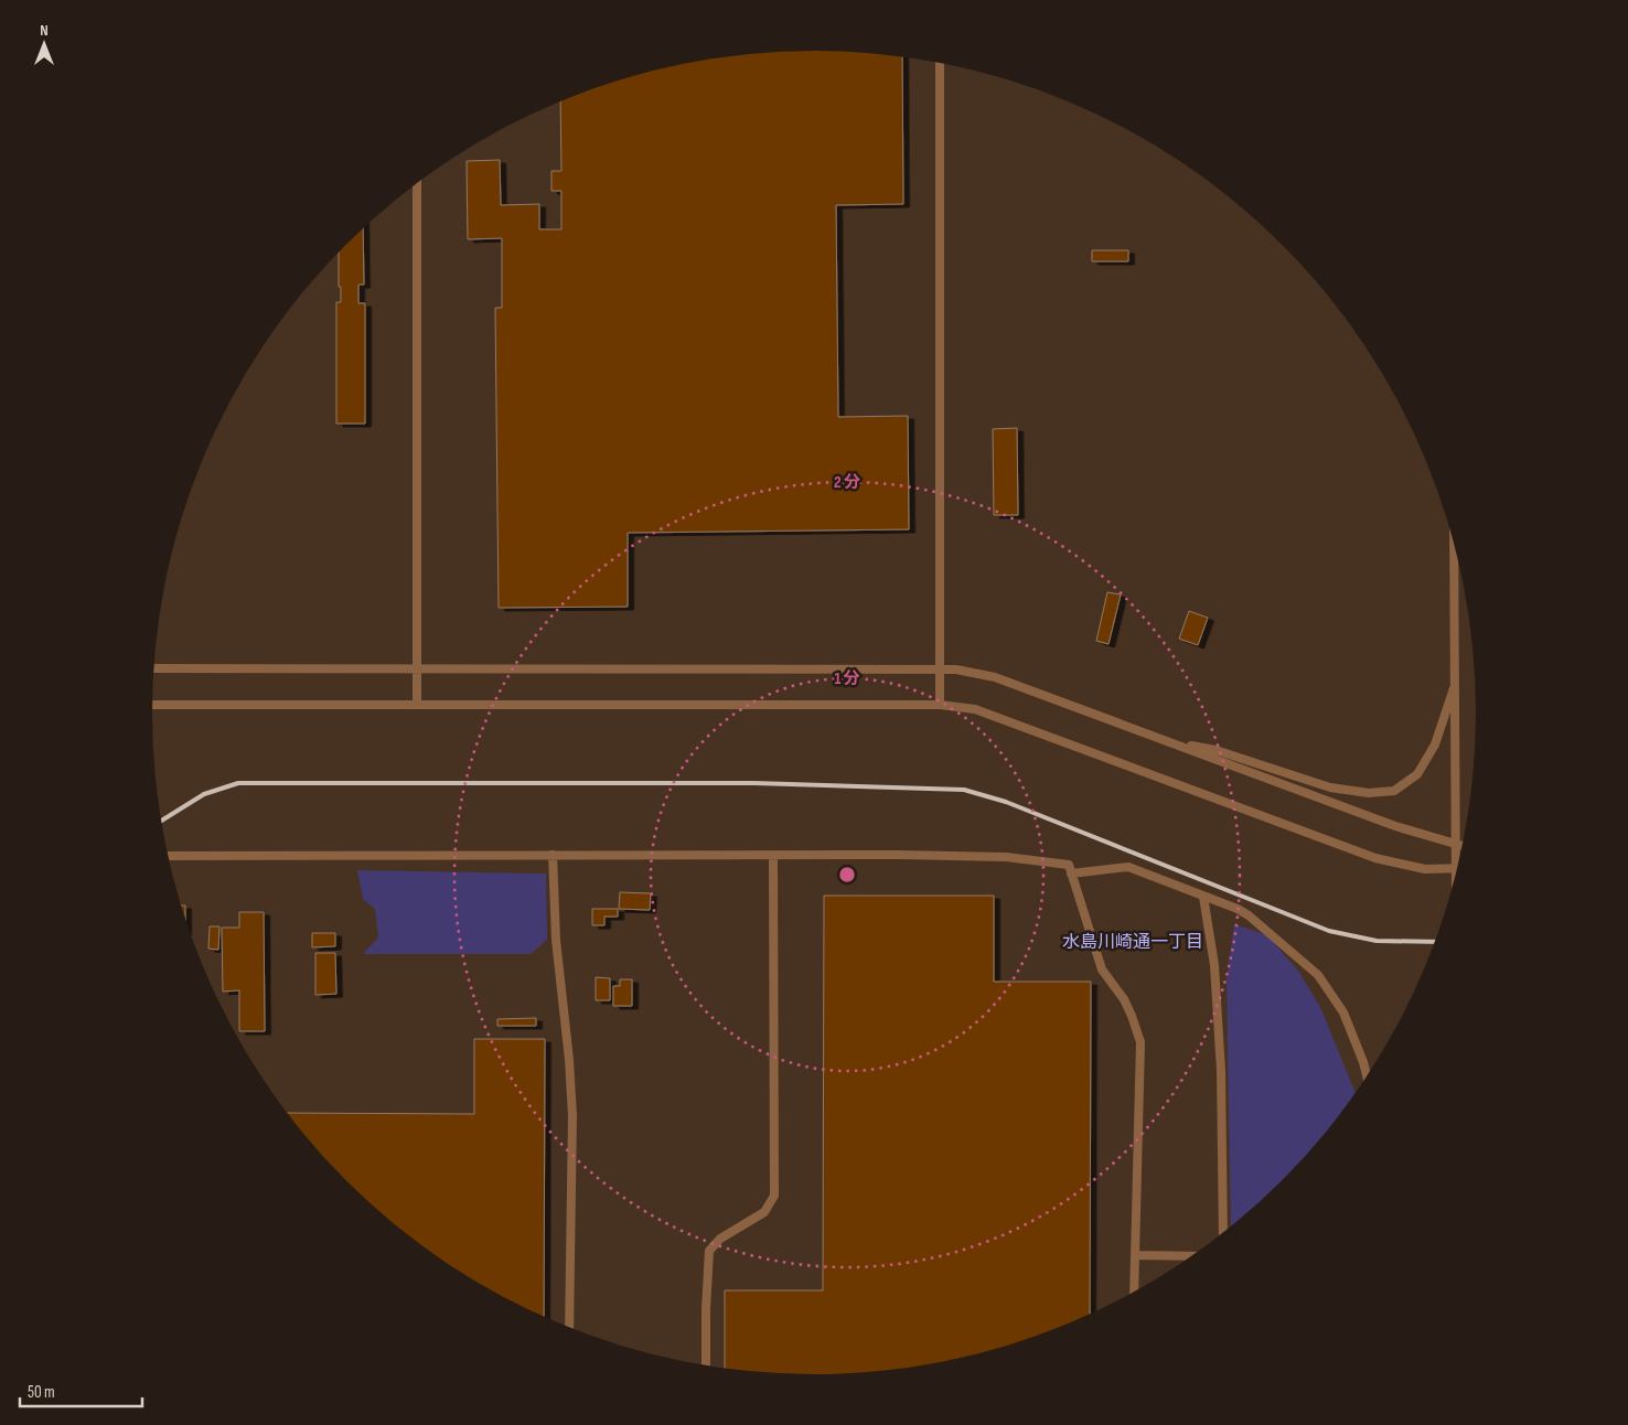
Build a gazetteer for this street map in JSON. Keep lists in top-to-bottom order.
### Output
{
  "districts": ["水島川崎通一丁目"],
  "scale_bar": "50 m",
  "north": "top",
  "rings": ["2 分", "1 分"]
}
